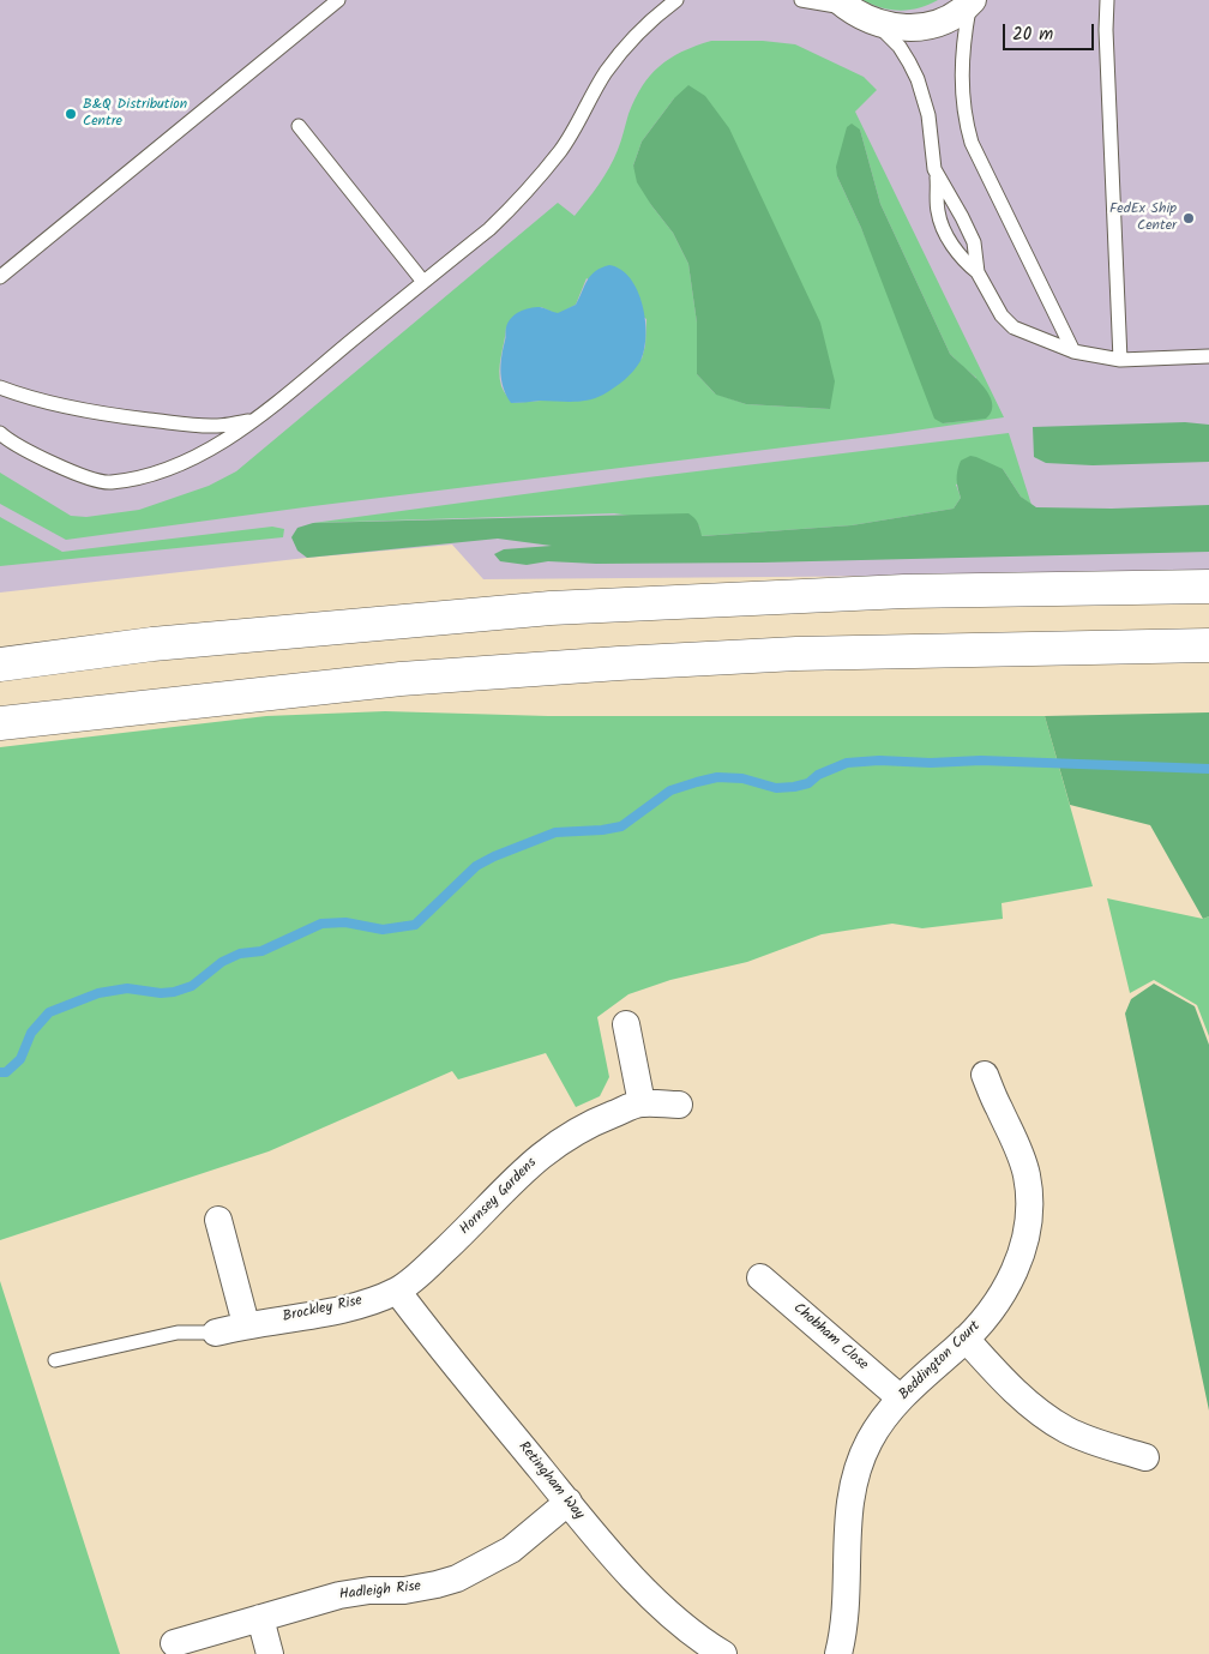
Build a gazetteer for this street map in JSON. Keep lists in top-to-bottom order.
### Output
{
  "streets": {
    "street": [
      "Hornsey Gardens",
      "Brockley Rise",
      "Chobham Close",
      "Beddington Court",
      "Retingham Way",
      "Hadleigh Rise"
    ]
  },
  "crossings": [
    ["Hornsey Gardens", "Brockley Rise"],
    ["Hornsey Gardens", "Retingham Way"],
    ["Brockley Rise", "Retingham Way"],
    ["Chobham Close", "Beddington Court"],
    ["Retingham Way", "Hadleigh Rise"]
  ],
  "places": ["B&Q Distribution Centre", "FedEx Ship Center"],
  "scale_bar": "20 m"
}
